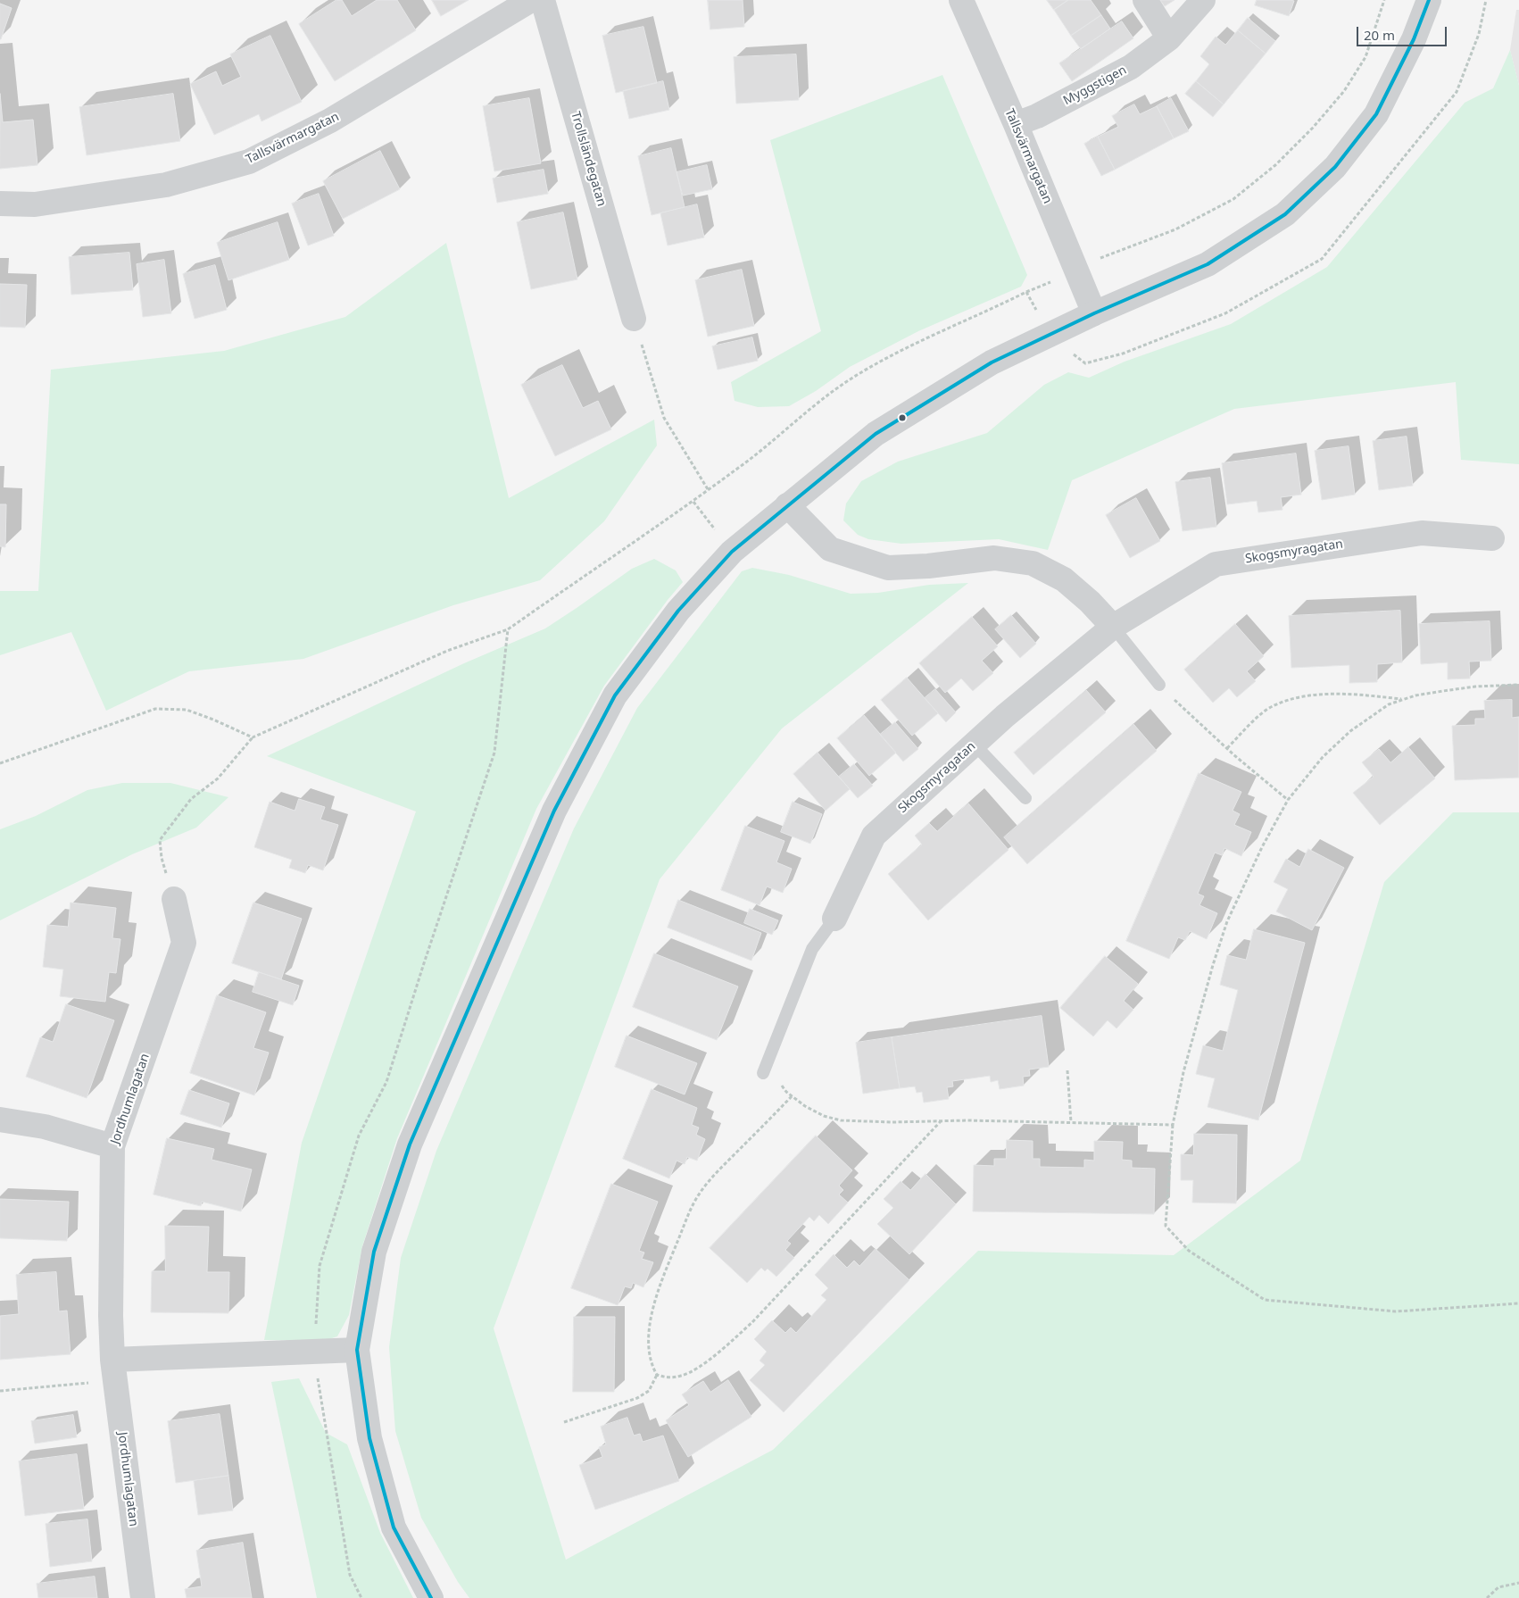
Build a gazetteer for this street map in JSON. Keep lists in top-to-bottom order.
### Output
{
  "streets": {
    "street": [
      "Myggstigen",
      "Tallsvärmargatan",
      "Trollsländegatan",
      "Skogsmyragatan",
      "Jordhumlagatan"
    ]
  },
  "crossings": [
    ["Myggstigen", "Tallsvärmargatan"]
  ],
  "scale_bar": "20 m"
}
